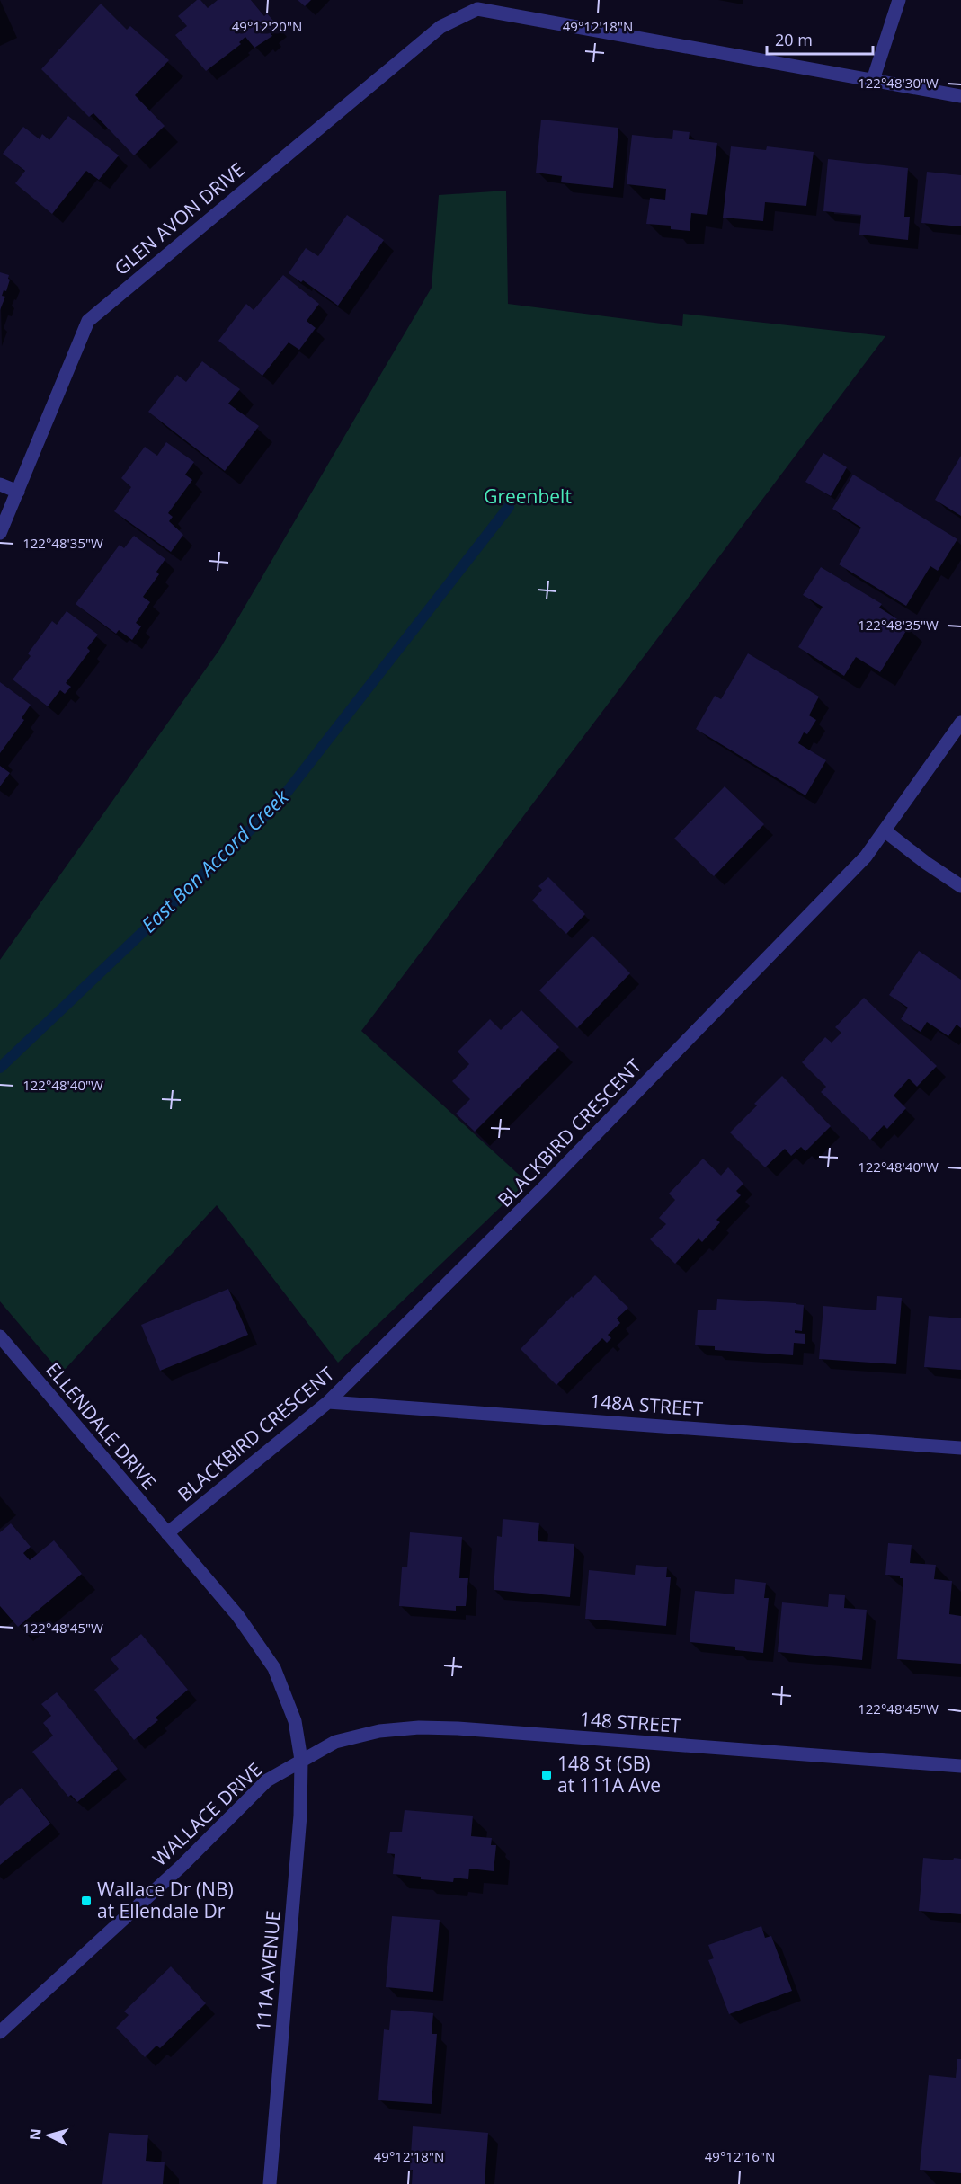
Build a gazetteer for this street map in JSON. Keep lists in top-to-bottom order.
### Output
{
  "streets": {
    "street": [
      "GLEN AVON DRIVE",
      "BLACKBIRD CRESCENT",
      "148A STREET",
      "ELLENDALE DRIVE",
      "148 STREET",
      "WALLACE DRIVE",
      "111A AVENUE"
    ]
  },
  "crossings": [
    ["BLACKBIRD CRESCENT", "148A STREET"],
    ["BLACKBIRD CRESCENT", "ELLENDALE DRIVE"],
    ["ELLENDALE DRIVE", "148 STREET"],
    ["ELLENDALE DRIVE", "WALLACE DRIVE"],
    ["ELLENDALE DRIVE", "111A AVENUE"],
    ["148 STREET", "WALLACE DRIVE"],
    ["148 STREET", "111A AVENUE"],
    ["WALLACE DRIVE", "111A AVENUE"]
  ],
  "water": ["East Bon Accord Creek"],
  "parks": ["Greenbelt"],
  "places": {
    "transit": ["148 St (SB) at 111A Ave", "Wallace Dr (NB) at Ellendale Dr"]
  },
  "scale_bar": "20 m",
  "north": "left",
  "coordinates": [
    "49°12'20\"N",
    "49°12'18\"N",
    "122°48'30\"W",
    "122°48'35\"W",
    "122°48'40\"W",
    "122°48'45\"W",
    "49°12'16\"N"
  ]
}
